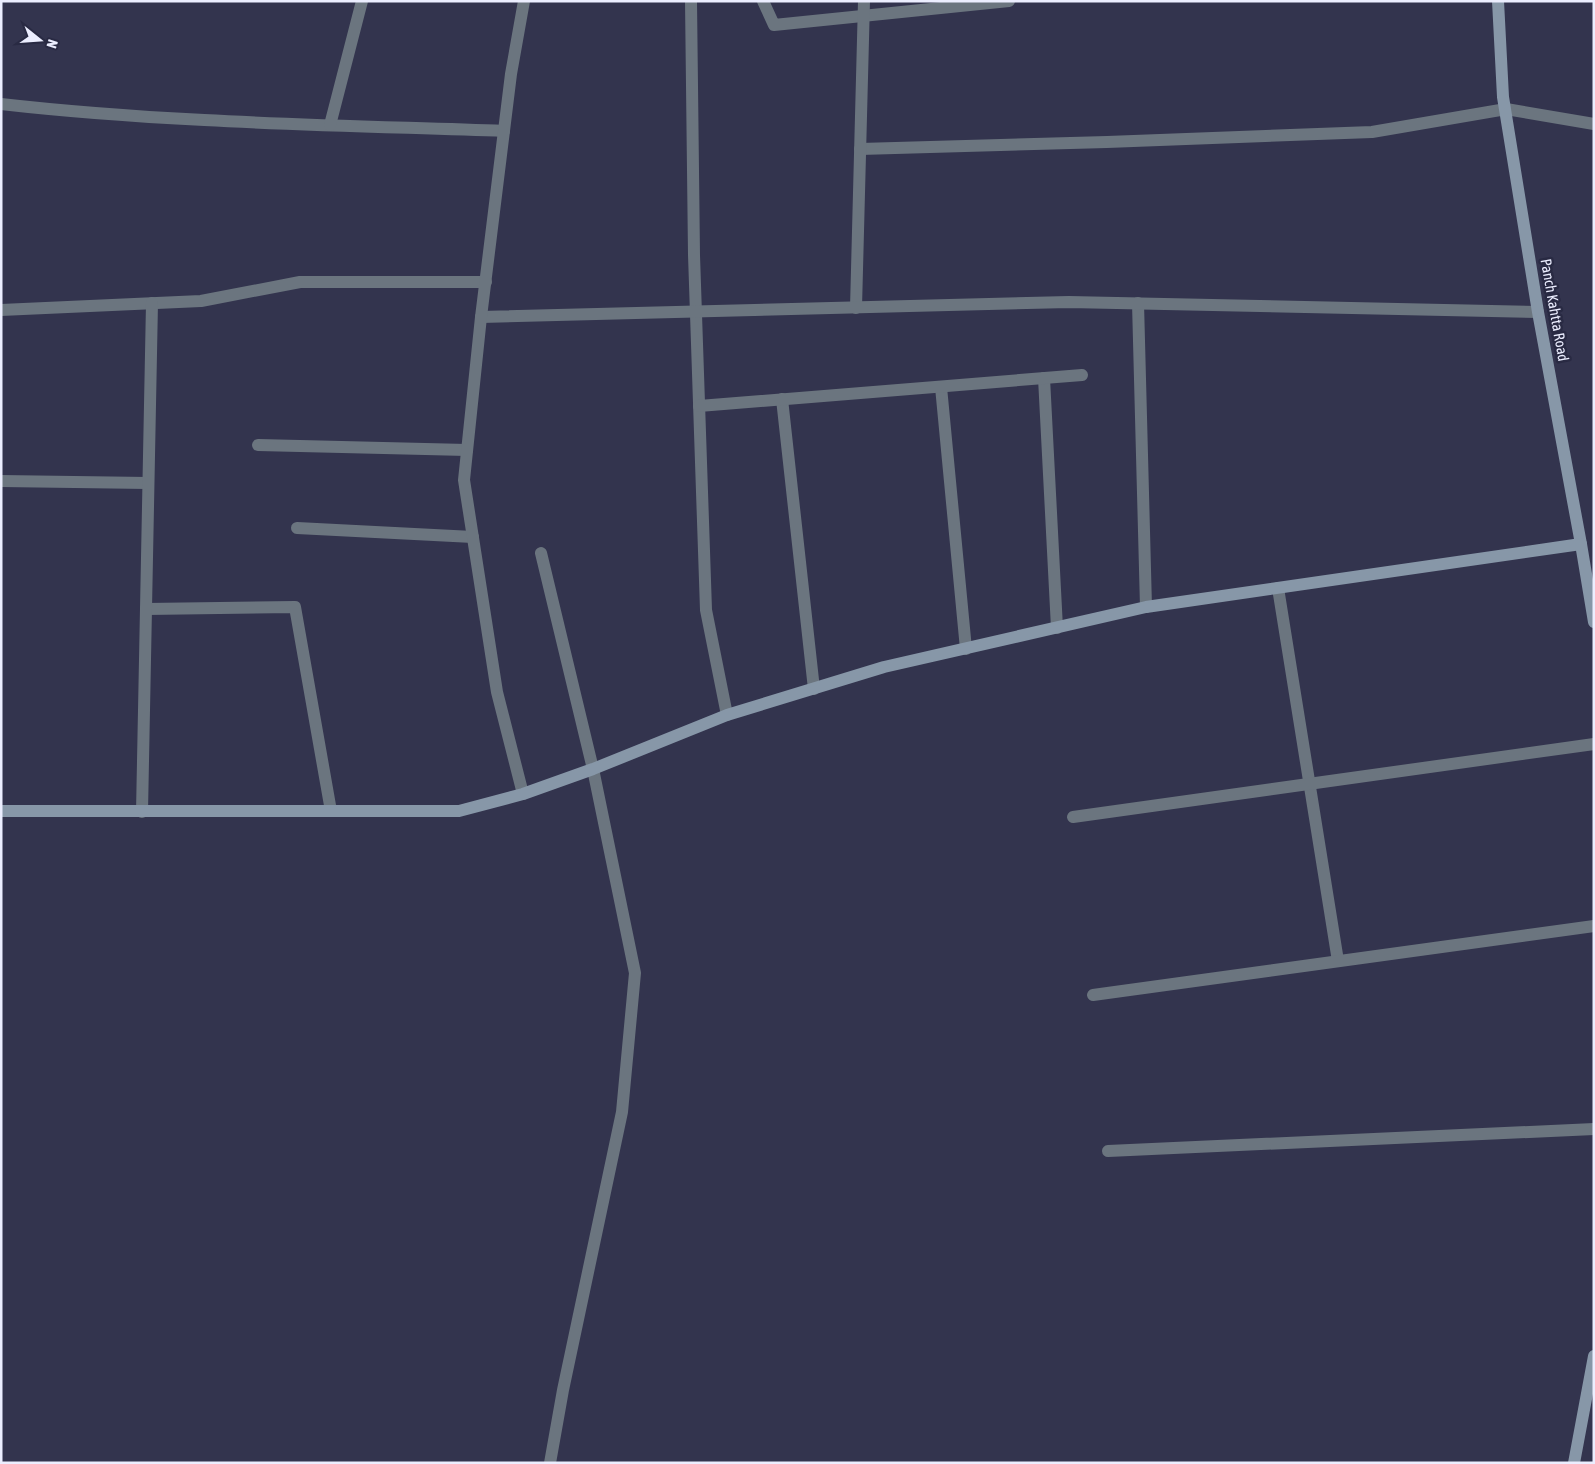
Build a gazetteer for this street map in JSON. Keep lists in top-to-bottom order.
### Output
{
  "streets": {
    "main road": ["Panch Kahtta Road"]
  },
  "north": "right"
}
